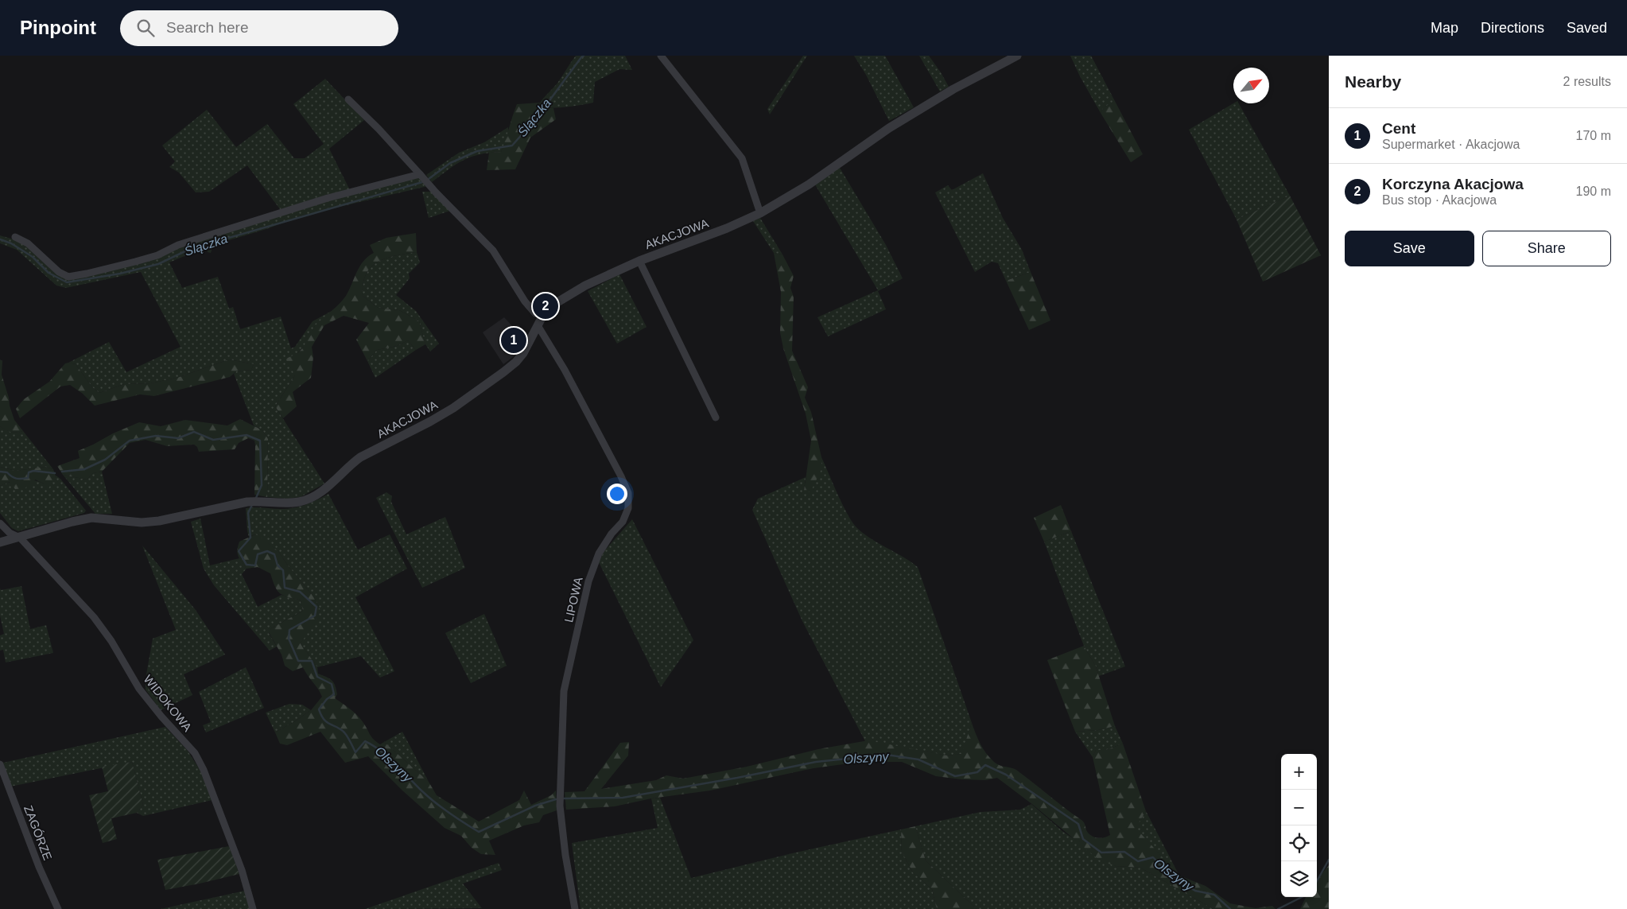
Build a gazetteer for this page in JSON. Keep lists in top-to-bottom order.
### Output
{
  "streets": {
    "street": [
      "AKACJOWA",
      "LIPOWA",
      "WIDOKOWA",
      "ZAGÓRZE"
    ]
  },
  "crossings": [
    ["AKACJOWA", "LIPOWA"],
    ["AKACJOWA", "WIDOKOWA"]
  ],
  "water": ["Ślączka", "Olszyny"],
  "north": "top right",
  "page": {
    "header": "Pinpoint",
    "search": "Search here",
    "nav": ["Map", "Directions", "Saved"],
    "heading": ["Nearby", "2 results"],
    "list": [
      {
        "mark": "1",
        "name": "Cent",
        "note": "Supermarket · Akacjowa",
        "value": "170 m"
      },
      {
        "mark": "2",
        "name": "Korczyna Akacjowa",
        "note": "Bus stop · Akacjowa",
        "value": "190 m"
      }
    ],
    "buttons": ["Save", "Share"],
    "pins": ["2", "1"],
    "map_buttons": ["+", "−"]
  }
}
